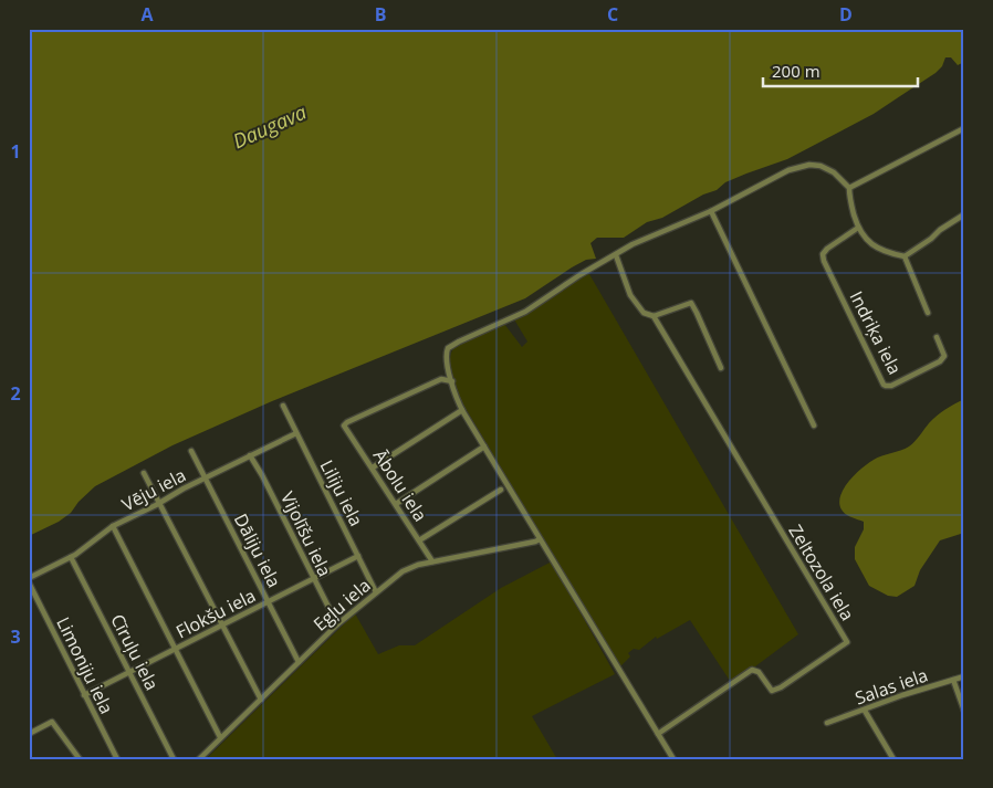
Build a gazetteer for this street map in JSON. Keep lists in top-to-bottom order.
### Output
{
  "streets": {
    "street": [
      "Indriķa iela",
      "Ābolu iela",
      "Vēju iela",
      "Liliju iela",
      "Vijolīšu iela",
      "Dāliju iela",
      "Zeltozola iela",
      "Egļu iela",
      "Flokšu iela",
      "Cīruļu iela",
      "Limoniju iela",
      "Salas iela"
    ]
  },
  "crossings": [
    ["Ābolu iela", "Egļu iela"],
    ["Vēju iela", "Liliju iela"],
    ["Vēju iela", "Vijolīšu iela"],
    ["Vēju iela", "Dāliju iela"],
    ["Vēju iela", "Cīruļu iela"],
    ["Liliju iela", "Egļu iela"],
    ["Liliju iela", "Flokšu iela"],
    ["Vijolīšu iela", "Egļu iela"],
    ["Vijolīšu iela", "Flokšu iela"],
    ["Dāliju iela", "Egļu iela"],
    ["Dāliju iela", "Flokšu iela"],
    ["Flokšu iela", "Cīruļu iela"],
    ["Flokšu iela", "Limoniju iela"]
  ],
  "water": ["Daugava"],
  "scale_bar": "200 m",
  "grid": {
    "columns": [
      "A",
      "B",
      "C",
      "D"
    ],
    "rows": ["1", "2", "3"]
  }
}
